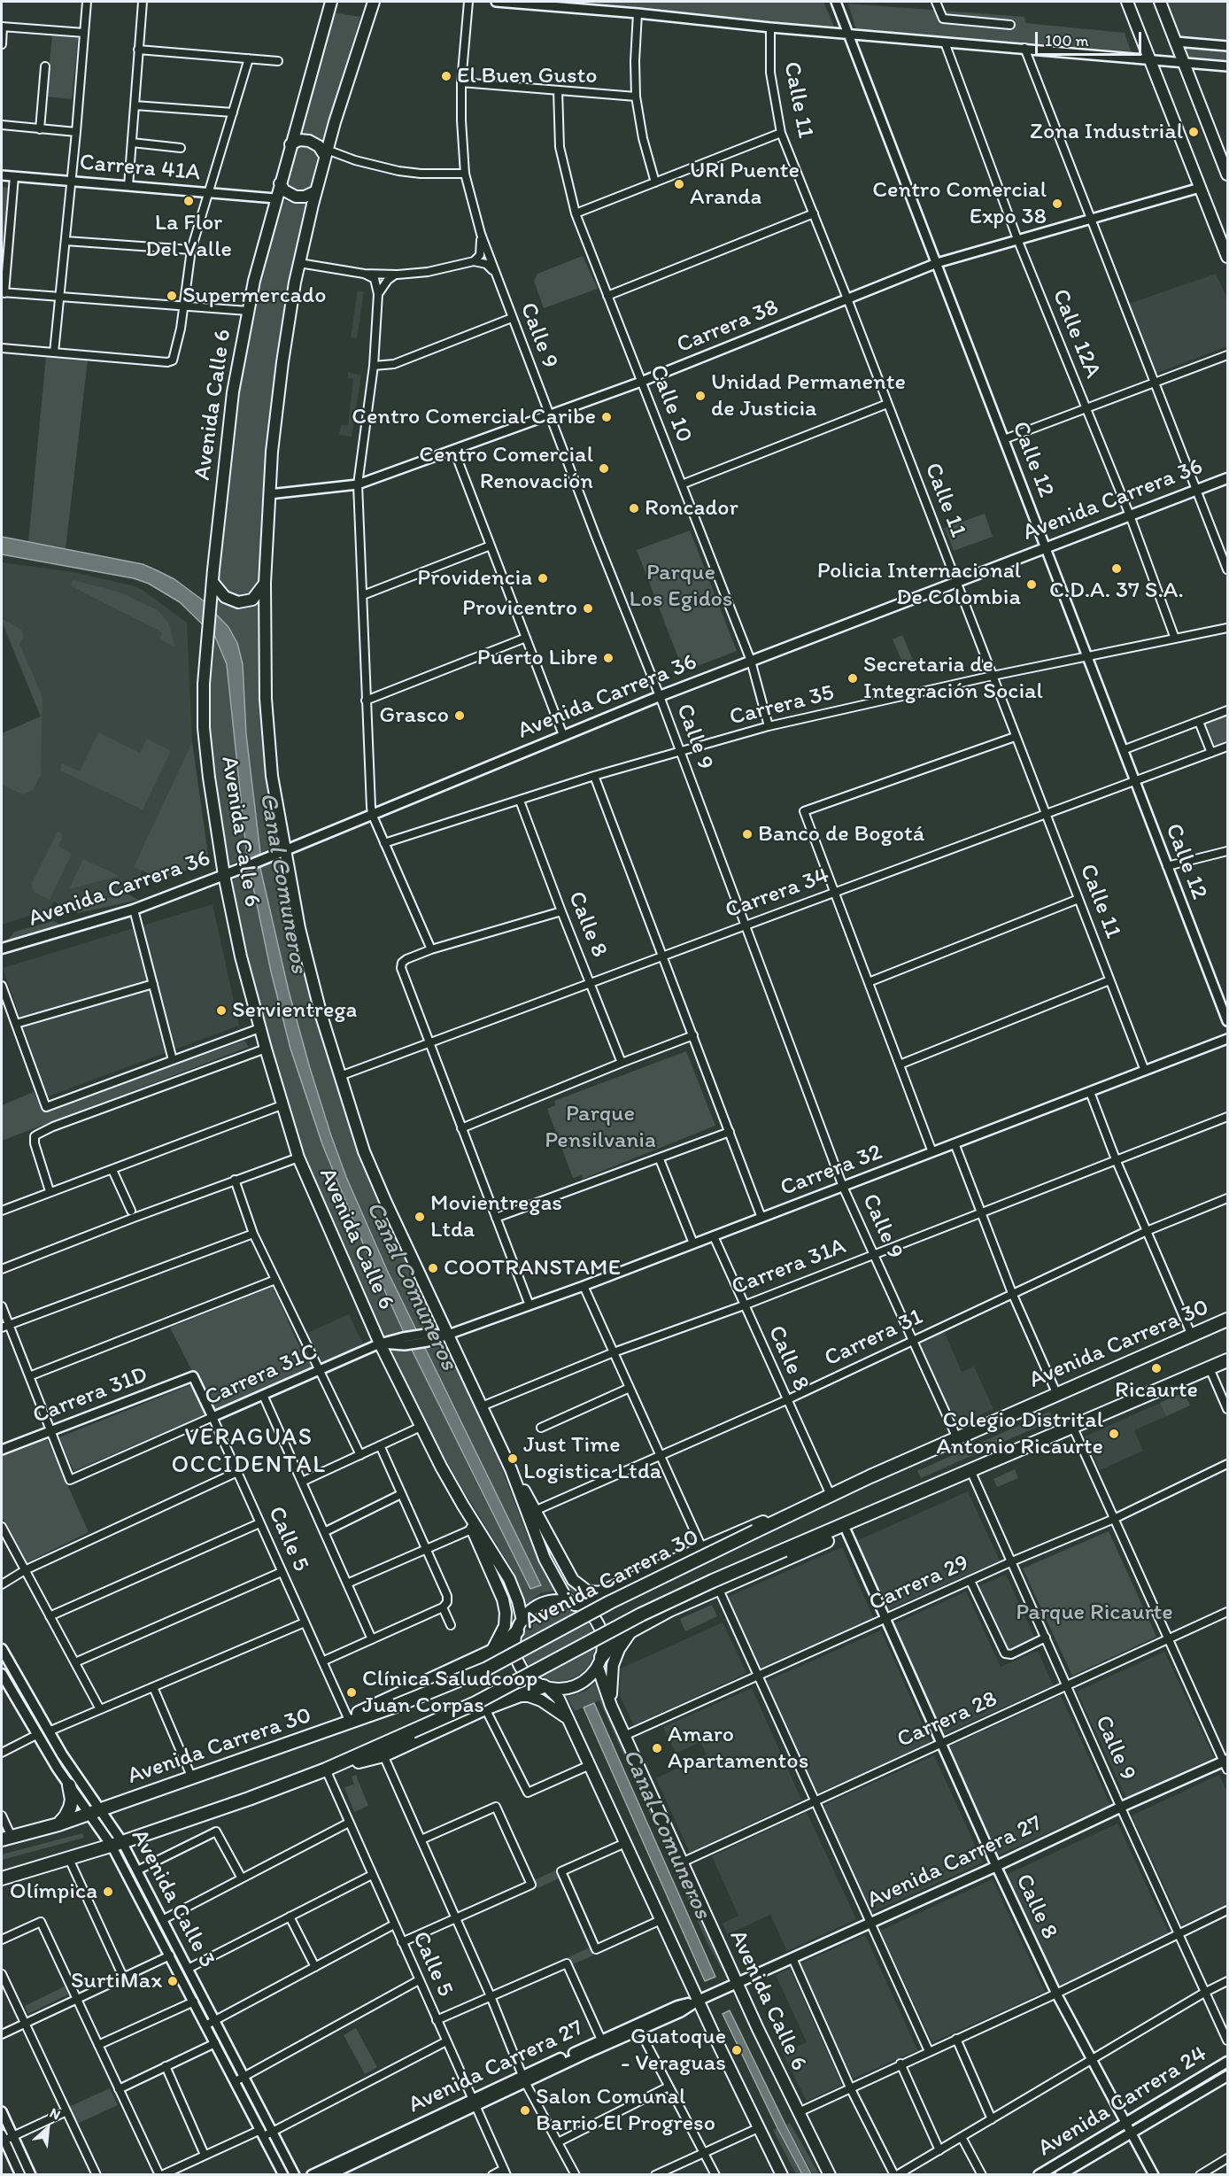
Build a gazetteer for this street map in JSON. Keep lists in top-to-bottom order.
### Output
{
  "streets": {
    "highway": ["Avenida Carrera 30"],
    "main road": [
      "Avenida Calle 6",
      "Avenida Carrera 36",
      "Avenida Carrera 27",
      "Avenida Calle 3",
      "Avenida Carrera 24"
    ],
    "street": [
      "Calle 11",
      "Carrera 41A",
      "Carrera 38",
      "Calle 12A",
      "Calle 9",
      "Calle 10",
      "Calle 12",
      "Carrera 35",
      "Carrera 34",
      "Calle 8",
      "Carrera 32",
      "Carrera 31A",
      "Carrera 31",
      "Carrera 31C",
      "Carrera 31D",
      "Calle 5",
      "Carrera 29",
      "Carrera 28"
    ]
  },
  "crossings": [
    ["Calle 11", "Carrera 38"],
    ["Calle 11", "Avenida Carrera 36"],
    ["Calle 11", "Carrera 35"],
    ["Calle 11", "Carrera 34"],
    ["Calle 11", "Carrera 32"],
    ["Carrera 41A", "Avenida Calle 6"],
    ["Carrera 38", "Calle 12A"],
    ["Carrera 38", "Calle 9"],
    ["Carrera 38", "Calle 10"],
    ["Carrera 38", "Avenida Calle 6"],
    ["Carrera 38", "Calle 12"],
    ["Calle 12A", "Avenida Carrera 36"],
    ["Calle 12A", "Carrera 35"],
    ["Calle 9", "Avenida Carrera 36"],
    ["Calle 9", "Carrera 35"],
    ["Calle 9", "Carrera 34"],
    ["Calle 9", "Carrera 32"],
    ["Calle 9", "Carrera 31A"],
    ["Calle 9", "Carrera 31"],
    ["Calle 9", "Avenida Carrera 30"],
    ["Calle 9", "Carrera 29"],
    ["Calle 9", "Carrera 28"],
    ["Calle 9", "Avenida Carrera 27"],
    ["Calle 10", "Avenida Carrera 36"],
    ["Calle 10", "Carrera 35"],
    ["Avenida Calle 6", "Avenida Carrera 36"],
    ["Avenida Calle 6", "Carrera 34"],
    ["Avenida Calle 6", "Carrera 32"],
    ["Avenida Calle 6", "Carrera 31A"],
    ["Avenida Calle 6", "Carrera 31C"],
    ["Avenida Calle 6", "Carrera 29"],
    ["Avenida Calle 6", "Carrera 28"],
    ["Avenida Calle 6", "Avenida Carrera 27"],
    ["Calle 12", "Avenida Carrera 36"],
    ["Calle 12", "Carrera 35"],
    ["Calle 12", "Carrera 34"],
    ["Carrera 35", "Calle 8"],
    ["Carrera 34", "Calle 8"],
    ["Calle 8", "Carrera 32"],
    ["Calle 8", "Carrera 31A"],
    ["Calle 8", "Carrera 31"],
    ["Calle 8", "Avenida Carrera 30"],
    ["Calle 8", "Carrera 29"],
    ["Calle 8", "Carrera 28"],
    ["Calle 8", "Avenida Carrera 27"],
    ["Calle 8", "Avenida Carrera 24"],
    ["Carrera 32", "Carrera 31C"],
    ["Avenida Carrera 30", "Calle 5"],
    ["Avenida Carrera 30", "Avenida Calle 3"],
    ["Carrera 31C", "Carrera 31D"],
    ["Carrera 31C", "Calle 5"],
    ["Carrera 31D", "Calle 5"],
    ["Calle 5", "Avenida Carrera 27"]
  ],
  "districts": ["VERAGUAS OCCIDENTAL"],
  "water": ["Canal Comuneros"],
  "parks": ["Parque Los Egidos", "Parque Pensilvania", "Parque Ricaurte"],
  "places": [
    "El Buen Gusto",
    "Zona Industrial",
    "URI Puente Aranda",
    "La Flor Del Valle",
    "Centro Comercial Expo 38",
    "Supermercado",
    "Unidad Permanente de Justicia",
    "Centro Comercial Caribe",
    "Centro Comercial Renovación",
    "Roncador",
    "C.D.A. 37 S.A.",
    "Providencia",
    "Policia Internacional De Colombia",
    "Provicentro",
    "Puerto Libre",
    "Secretaria de Integración Social",
    "Grasco",
    "Banco de Bogotá",
    "Servientrega",
    "Movientregas Ltda",
    "COOTRANSTAME",
    "Ricaurte",
    "Colegio Distrital Antonio Ricaurte",
    "Just Time Logistica Ltda",
    "Clínica Saludcoop Juan Corpas",
    "Amaro Apartamentos",
    "Olímpica",
    "SurtiMax",
    "Guatoque - Veraguas",
    "Salon Comunal Barrio El Progreso"
  ],
  "scale_bar": "100 m",
  "north": "top right"
}
